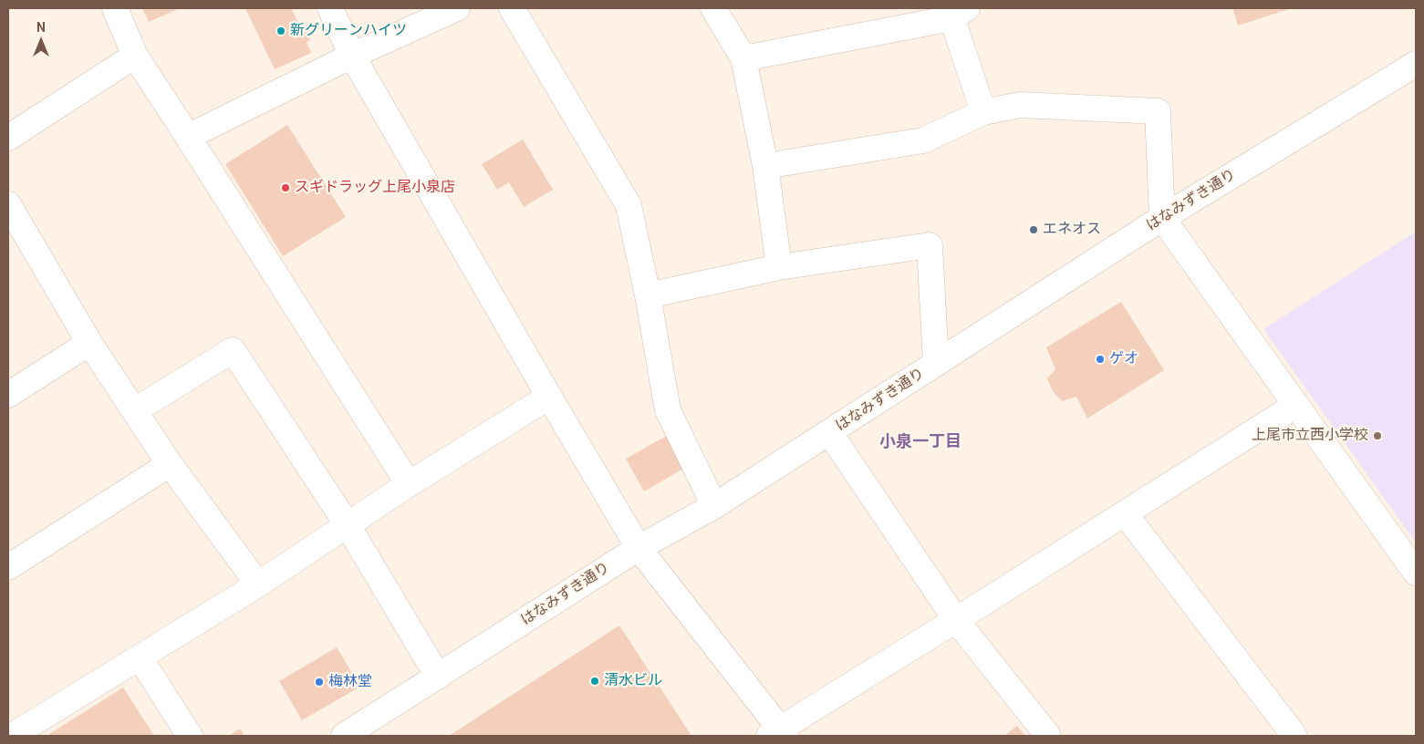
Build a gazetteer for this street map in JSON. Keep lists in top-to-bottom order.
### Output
{
  "streets": {
    "street": ["はなみずき通り"]
  },
  "districts": ["小泉一丁目"],
  "places": [
    "新グリーンハイツ",
    "スギドラッグ上尾小泉店",
    "エネオス",
    "ゲオ",
    "上尾市立西小学校",
    "清水ビル",
    "梅林堂"
  ],
  "north": "top"
}
